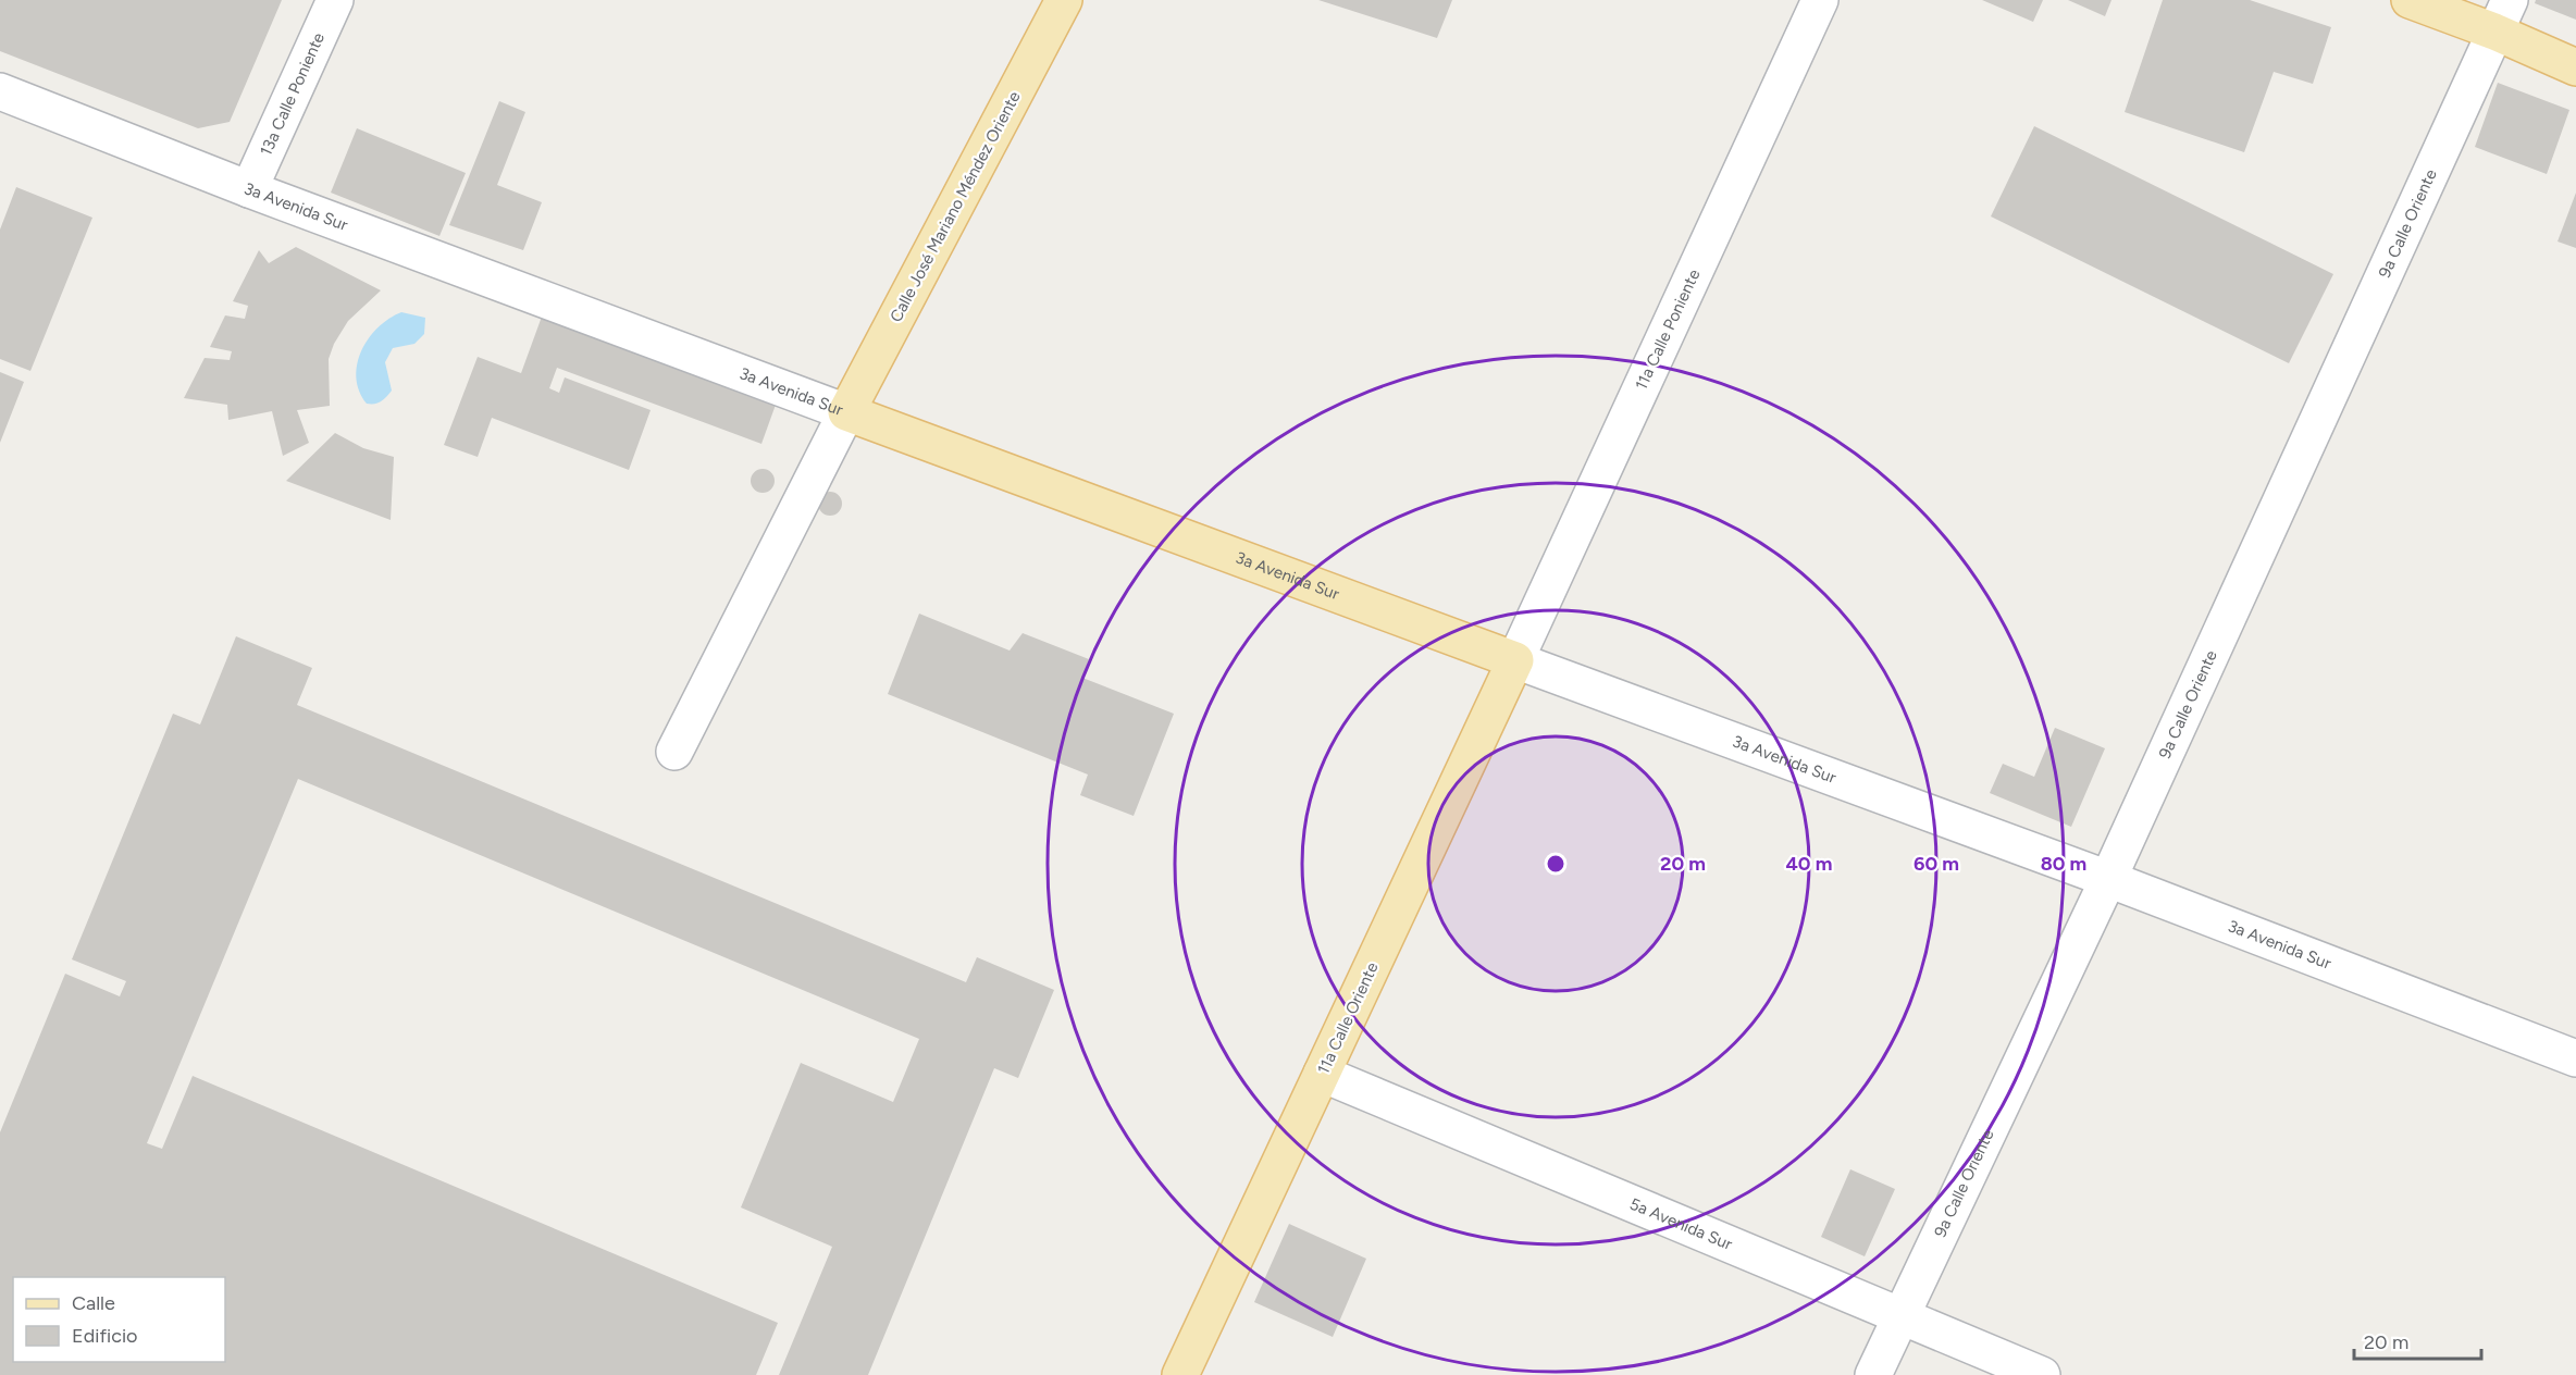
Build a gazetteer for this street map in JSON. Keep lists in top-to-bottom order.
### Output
{
  "streets": {
    "main road": ["3a Avenida Sur", "Calle José Mariano Méndez Oriente", "11a Calle Oriente"],
    "street": [
      "13a Calle Poniente",
      "9a Calle Oriente",
      "11a Calle Poniente",
      "5a Avenida Sur"
    ]
  },
  "crossings": [
    ["13a Calle Poniente", "3a Avenida Sur"],
    ["3a Avenida Sur", "Calle José Mariano Méndez Oriente"],
    ["3a Avenida Sur", "9a Calle Oriente"],
    ["3a Avenida Sur", "11a Calle Poniente"],
    ["3a Avenida Sur", "11a Calle Oriente"],
    ["9a Calle Oriente", "5a Avenida Sur"],
    ["11a Calle Poniente", "11a Calle Oriente"],
    ["11a Calle Oriente", "5a Avenida Sur"]
  ],
  "legend": ["Calle", "Edificio"],
  "scale_bar": "20 m",
  "rings": [
    "20 m",
    "40 m",
    "60 m",
    "80 m"
  ]
}
